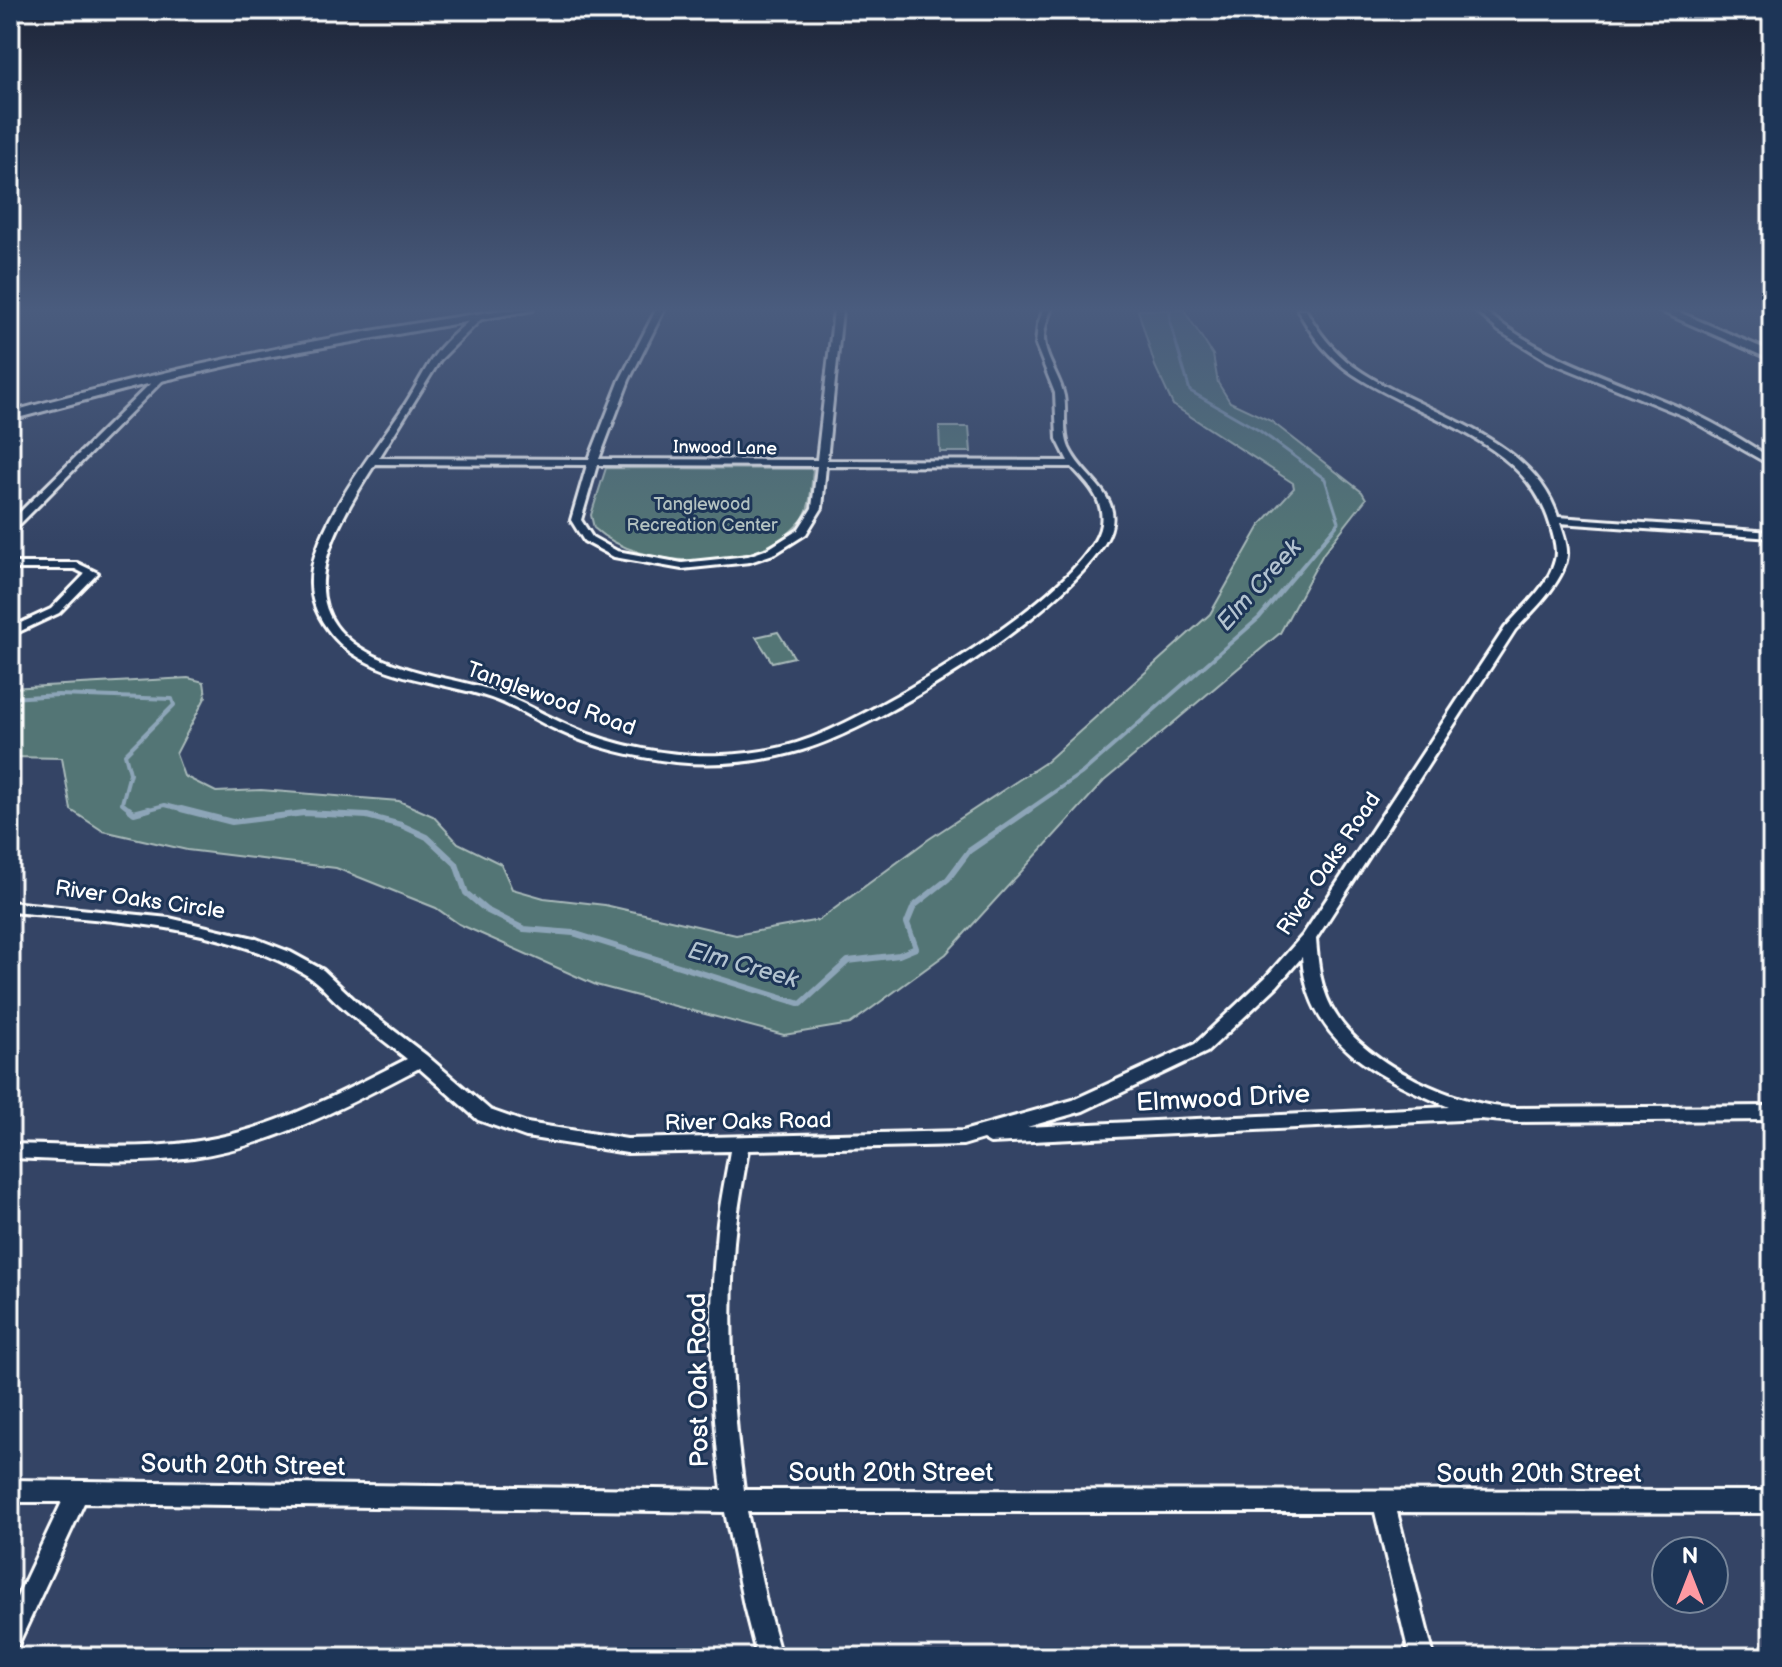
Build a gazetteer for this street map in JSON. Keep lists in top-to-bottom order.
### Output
{
  "streets": {
    "street": [
      "Inwood Lane",
      "Tanglewood Road",
      "River Oaks Road",
      "River Oaks Circle",
      "Elmwood Drive",
      "Post Oak Road",
      "South 20th Street"
    ]
  },
  "crossings": [
    ["Inwood Lane", "Tanglewood Road"],
    ["River Oaks Road", "River Oaks Circle"],
    ["River Oaks Road", "Elmwood Drive"],
    ["River Oaks Road", "Post Oak Road"],
    ["Post Oak Road", "South 20th Street"]
  ],
  "water": ["Elm Creek"],
  "parks": ["Tanglewood Recreation Center"],
  "north": "top"
}
